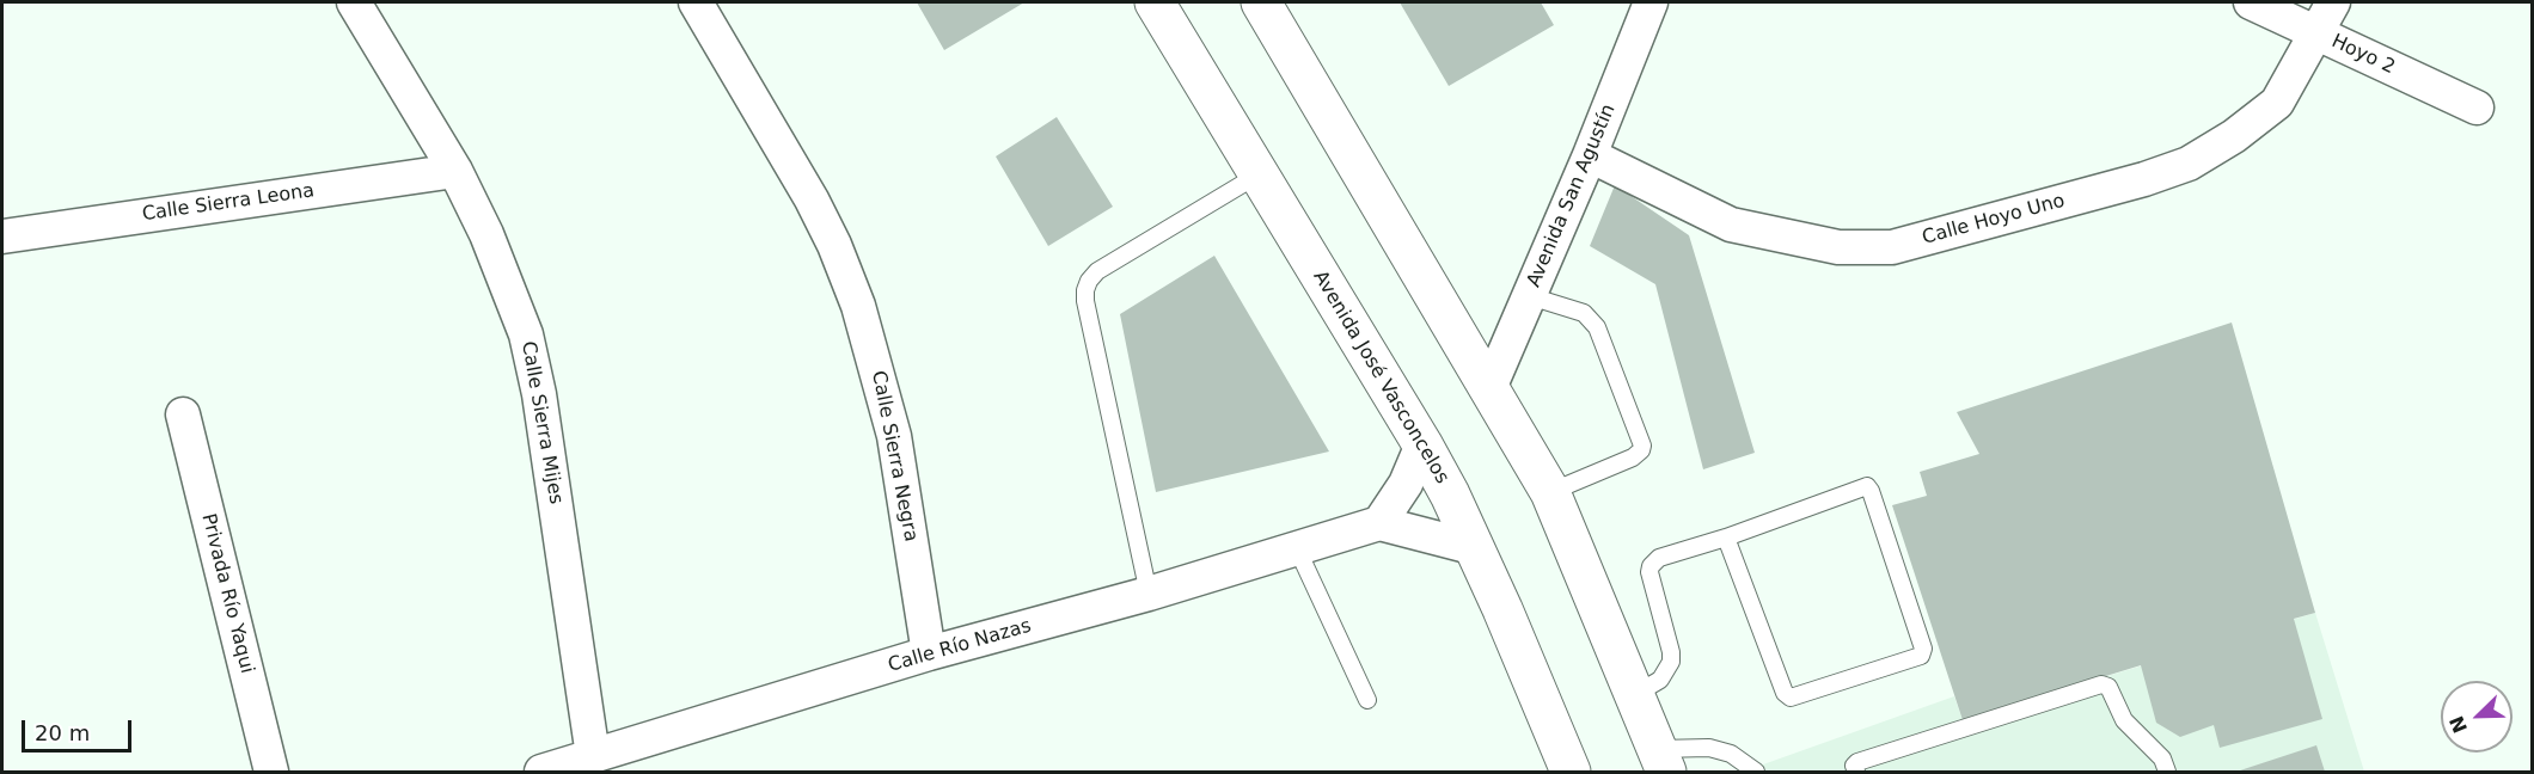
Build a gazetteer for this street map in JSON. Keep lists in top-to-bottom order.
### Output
{
  "streets": {
    "main road": ["Avenida José Vasconcelos"],
    "street": [
      "Hoyo 2",
      "Avenida San Agustín",
      "Calle Sierra Leona",
      "Calle Hoyo Uno",
      "Calle Sierra Mijes",
      "Calle Sierra Negra",
      "Privada Río Yaqui",
      "Calle Río Nazas"
    ]
  },
  "crossings": [
    ["Hoyo 2", "Calle Hoyo Uno"],
    ["Avenida San Agustín", "Calle Hoyo Uno"],
    ["Calle Sierra Leona", "Calle Sierra Mijes"],
    ["Calle Sierra Mijes", "Calle Río Nazas"],
    ["Calle Sierra Negra", "Calle Río Nazas"]
  ],
  "scale_bar": "20 m",
  "north": "bottom left"
}
